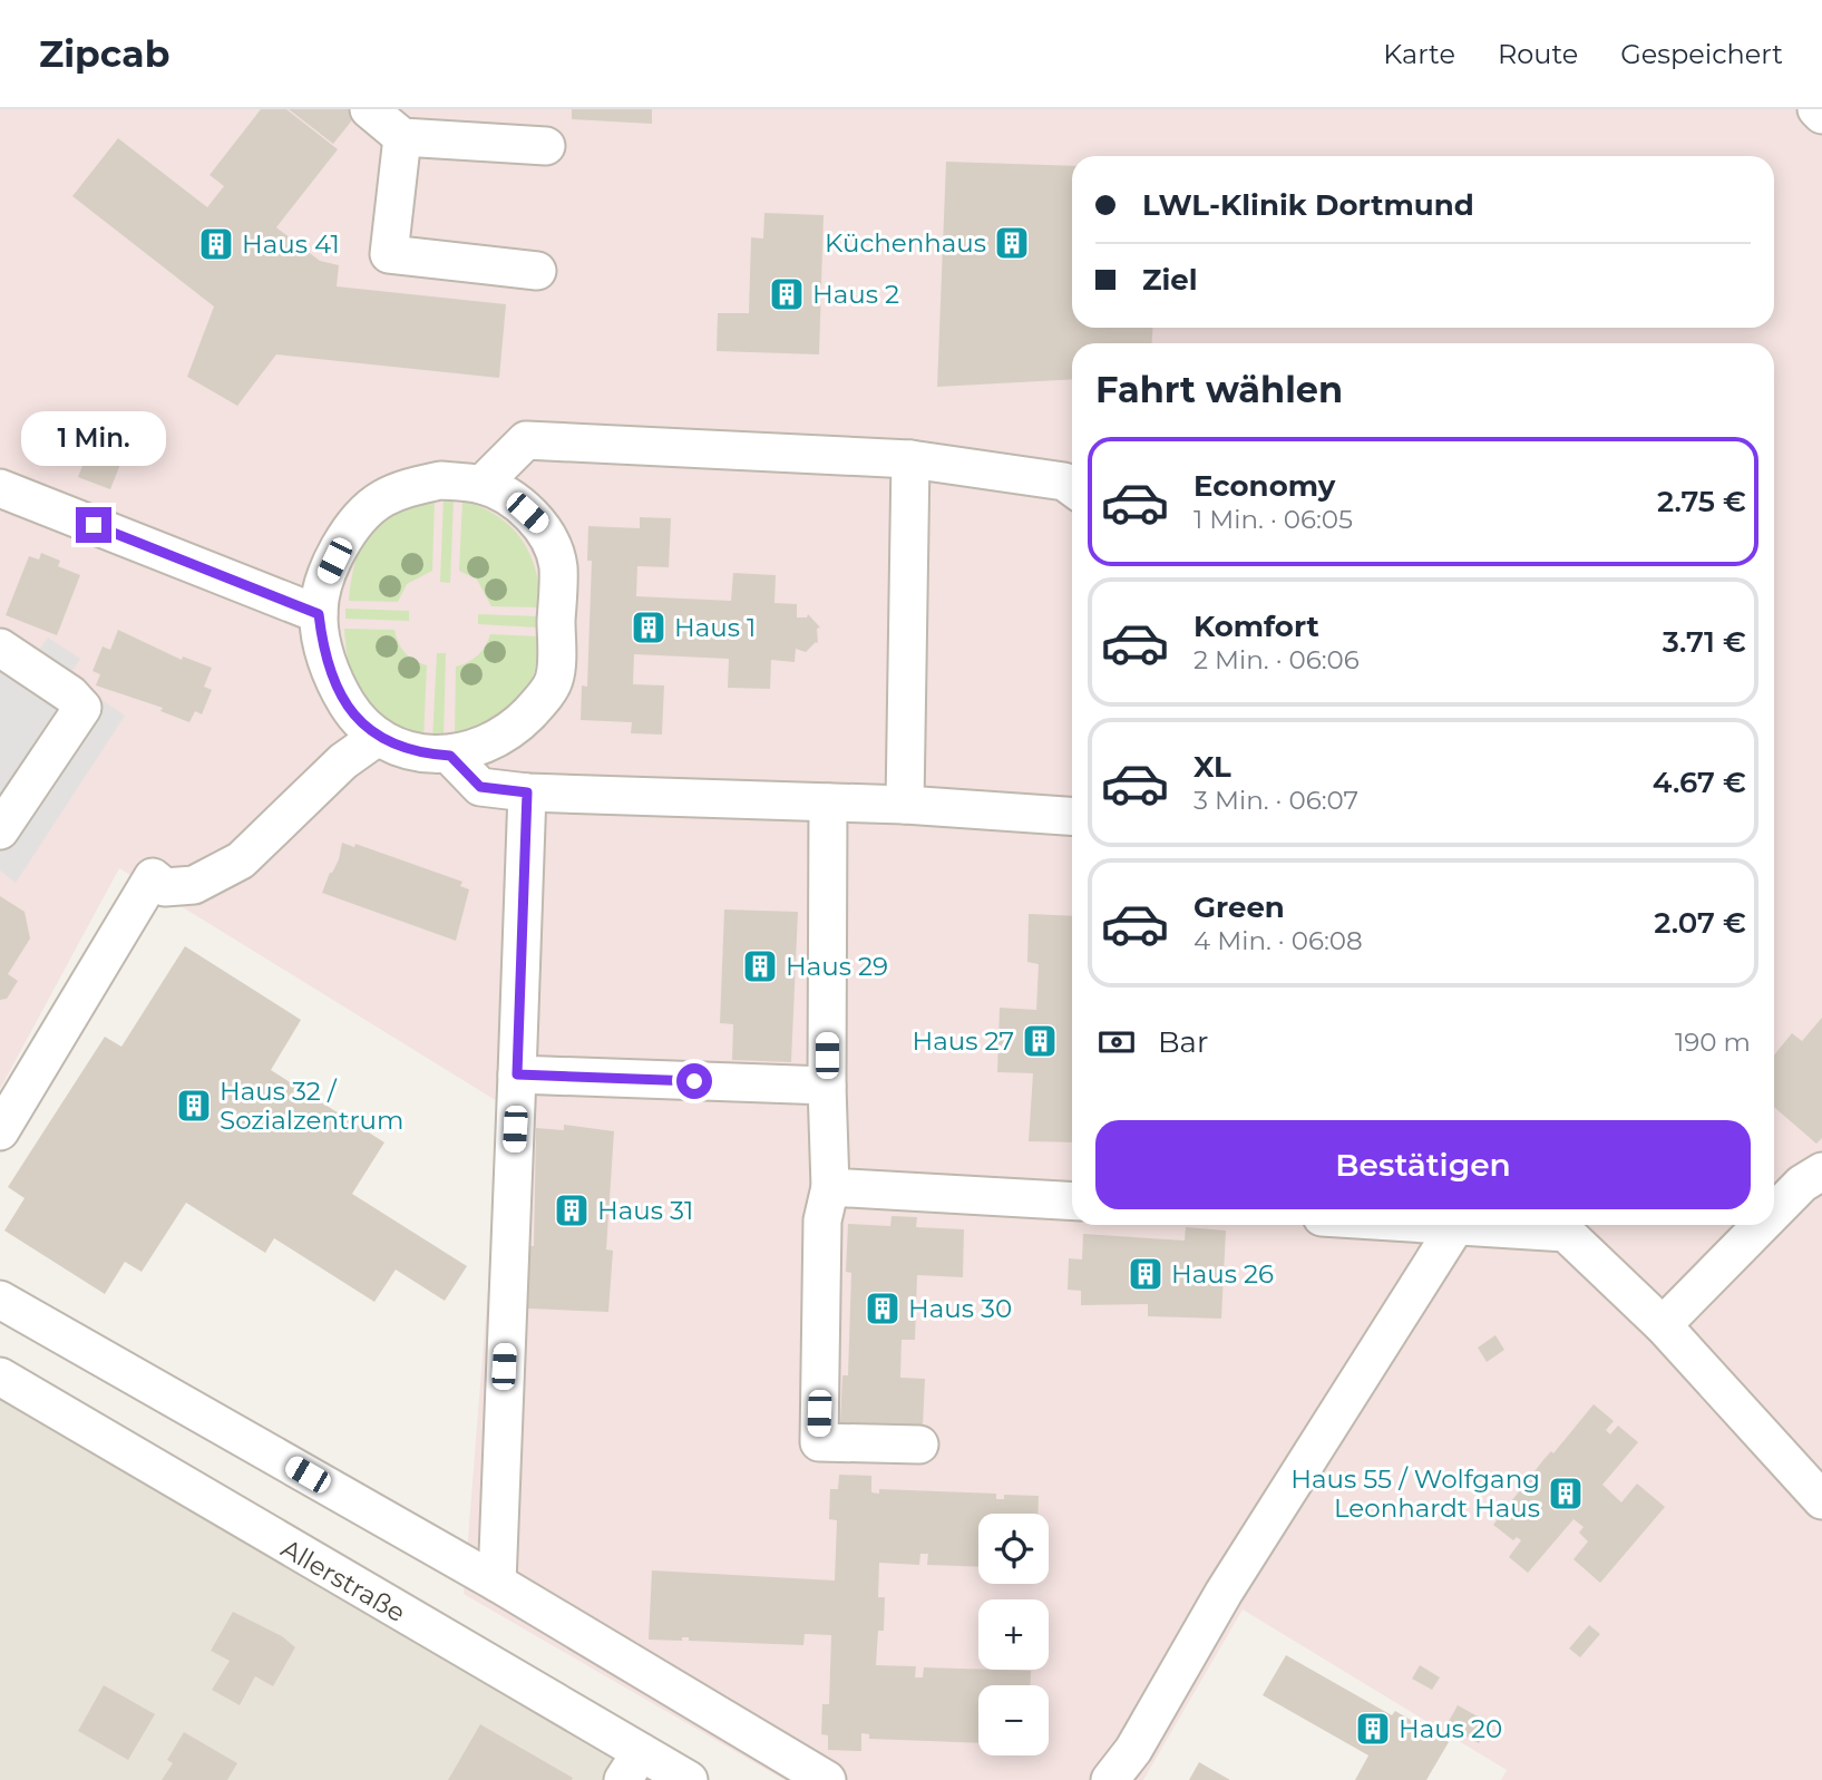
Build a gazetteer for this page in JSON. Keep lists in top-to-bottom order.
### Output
{
  "streets": {
    "street": ["Allerstraße"]
  },
  "places": {
    "building": [
      "Küchenhaus",
      "Haus 41",
      "Haus 2",
      "Haus 1",
      "Haus 29",
      "Haus 27",
      "Haus 32 / Sozialzentrum",
      "Haus 31",
      "Haus 26",
      "Haus 30",
      "Haus 55 / Wolfgang Leonhardt Haus",
      "Haus 20"
    ]
  },
  "page": {
    "header": "Zipcab",
    "nav": ["Karte", "Route", "Gespeichert"],
    "banner": ["LWL-Klinik Dortmund", "Ziel"],
    "heading": "Fahrt wählen",
    "bubble": "1 Min.",
    "list": [
      {
        "name": "Economy",
        "note": "1 Min. · 06:05",
        "value": "2.75 €"
      },
      {
        "name": "Komfort",
        "note": "2 Min. · 06:06",
        "value": "3.71 €"
      },
      {
        "name": "XL",
        "note": "3 Min. · 06:07",
        "value": "4.67 €"
      },
      {
        "name": "Green",
        "note": "4 Min. · 06:08",
        "value": "2.07 €"
      }
    ],
    "pay": ["Bar", "190 m"],
    "buttons": "Bestätigen",
    "map_buttons": ["+", "−"]
  }
}
